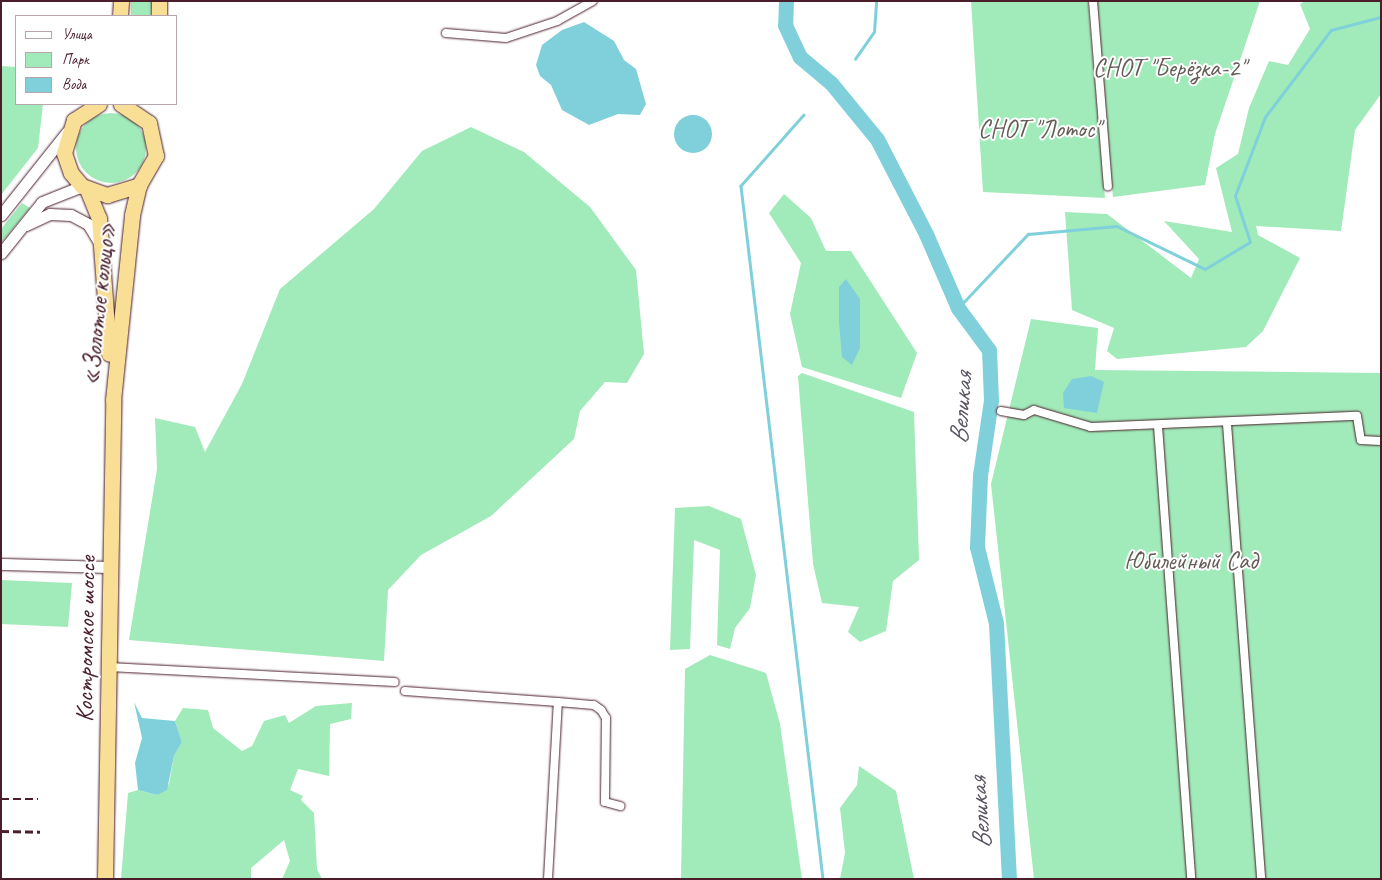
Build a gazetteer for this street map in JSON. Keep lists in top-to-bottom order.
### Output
{
  "streets": {
    "highway": ["«Золотое кольцо»", "Костромское шоссе"]
  },
  "crossings": [
    ["«Золотое кольцо»", "Костромское шоссе"]
  ],
  "water": ["Великая"],
  "parks": ["СНОТ \"Берёзка-2\"", "СНОТ \"Лотос\"", "Юбилейный Сад"],
  "legend": ["Улица", "Парк", "Вода"]
}
